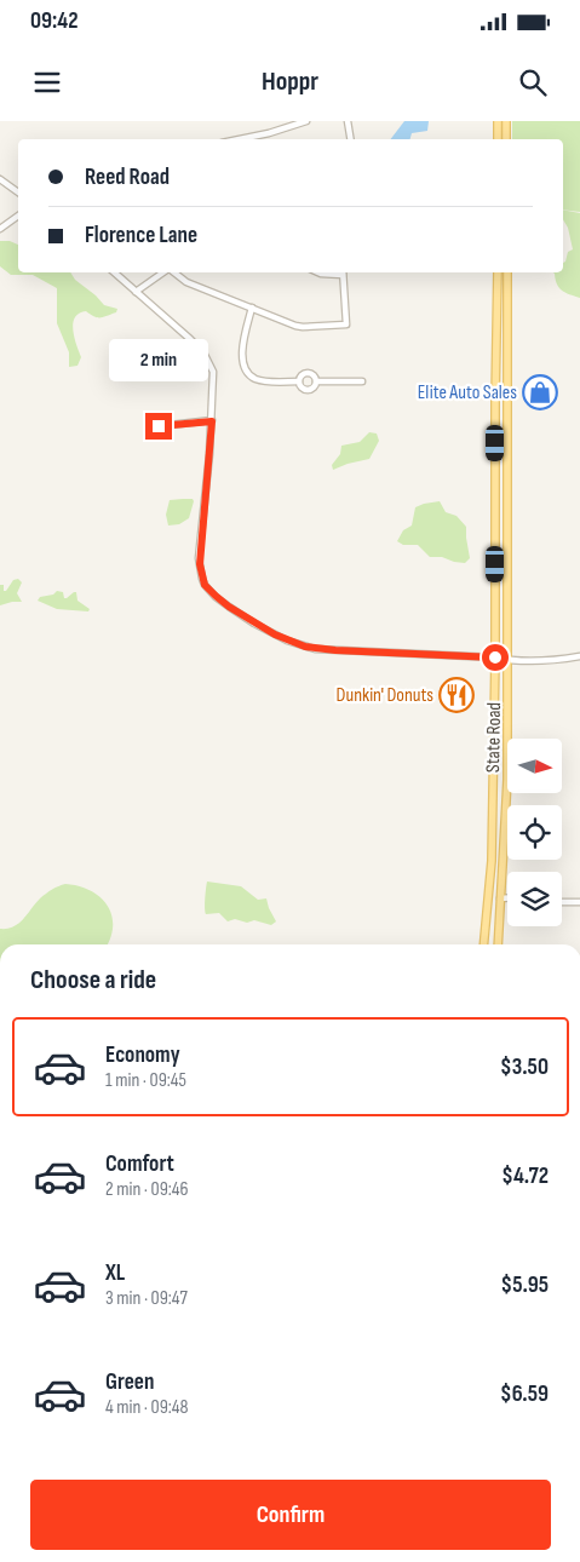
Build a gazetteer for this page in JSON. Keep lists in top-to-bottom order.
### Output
{
  "streets": {
    "main road": ["State Road"]
  },
  "places": {
    "shop": ["Elite Auto Sales"],
    "restaurant": ["Dunkin' Donuts"]
  },
  "north": "right",
  "page": {
    "status": "09:42",
    "header": "Hoppr",
    "banner": ["Reed Road", "Florence Lane"],
    "bubble": "2 min",
    "heading": "Choose a ride",
    "list": [
      {
        "name": "Economy",
        "note": "1 min · 09:45",
        "value": "$3.50"
      },
      {
        "name": "Comfort",
        "note": "2 min · 09:46",
        "value": "$4.72"
      },
      {
        "name": "XL",
        "note": "3 min · 09:47",
        "value": "$5.95"
      },
      {
        "name": "Green",
        "note": "4 min · 09:48",
        "value": "$6.59"
      }
    ],
    "buttons": "Confirm"
  }
}
